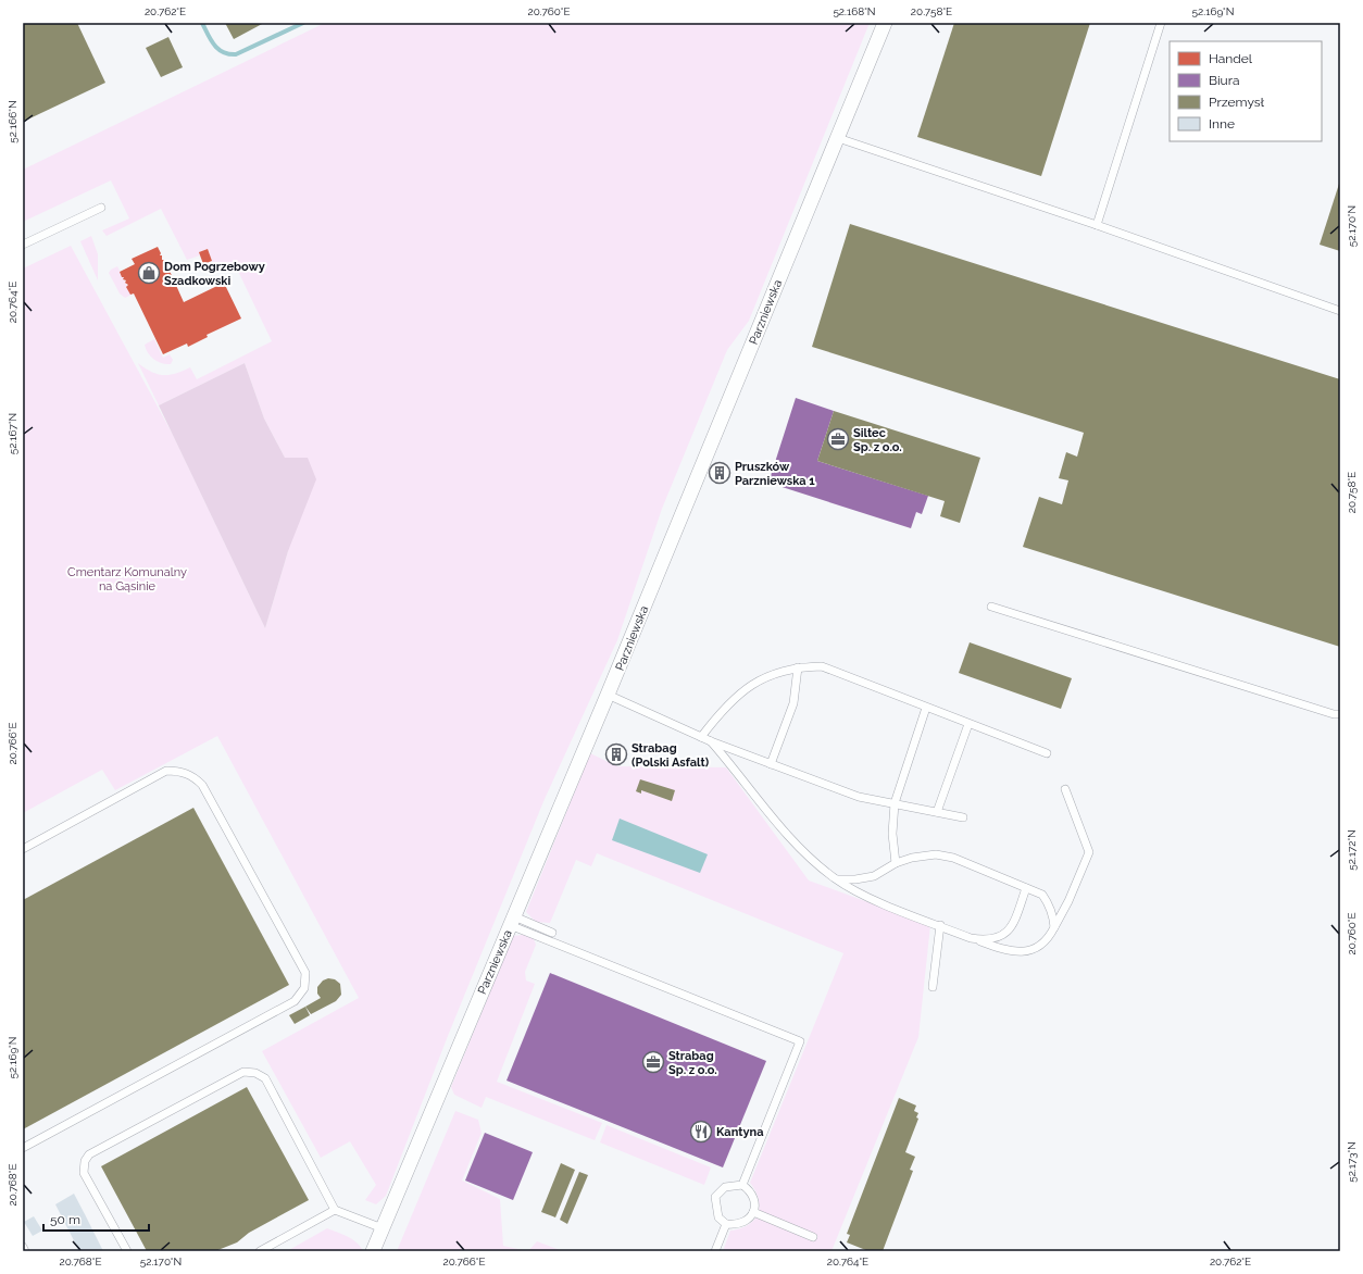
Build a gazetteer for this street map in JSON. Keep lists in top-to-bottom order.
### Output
{
  "streets": {
    "street": ["Parzniewska"]
  },
  "parks": ["Cmentarz Komunalny na Gąsinie"],
  "places": {
    "shop": ["Dom Pogrzebowy Szadkowski"],
    "office": ["Siltec Sp. z o.o.", "Strabag Sp. z o.o."],
    "building": ["Pruszków Parzniewska 1", "Strabag (Polski Asfalt)"],
    "restaurant": ["Kantyna"]
  },
  "legend": [
    "Handel",
    "Biura",
    "Przemysł",
    "Inne"
  ],
  "scale_bar": "50 m",
  "coordinates": [
    "20.762°E",
    "20.760°E",
    "52.168°N",
    "20.758°E",
    "52.169°N",
    "52.166°N",
    "52.170°N",
    "20.764°E",
    "52.167°N",
    "20.766°E",
    "52.172°N",
    "52.173°N",
    "20.768°E"
  ]
}
